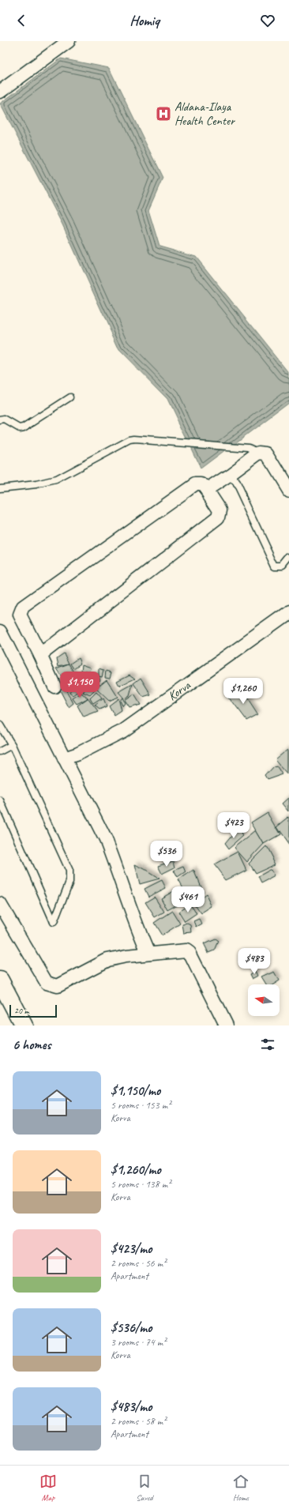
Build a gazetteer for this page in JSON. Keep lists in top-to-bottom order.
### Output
{
  "streets": {
    "street": ["Korva"]
  },
  "places": {
    "hospital": ["Aldana-Ilaya Health Center"]
  },
  "scale_bar": "20 m",
  "north": "left",
  "page": {
    "header": "Homiq",
    "price": [
      "$1,150",
      "$1,260",
      "$423",
      "$536",
      "$461",
      "$483"
    ],
    "scale": "20 m",
    "heading": "6 homes",
    "list": [
      {
        "name": "$1,150/mo",
        "note": "5 rooms · 153 m² · Korva"
      },
      {
        "name": "$1,260/mo",
        "note": "5 rooms · 138 m² · Korva"
      },
      {
        "name": "$423/mo",
        "note": "2 rooms · 56 m² · Apartment"
      },
      {
        "name": "$536/mo",
        "note": "3 rooms · 74 m² · Korva"
      },
      {
        "name": "$483/mo",
        "note": "2 rooms · 58 m² · Apartment"
      }
    ],
    "tabs": ["Map", "Saved", "Home"]
  }
}
